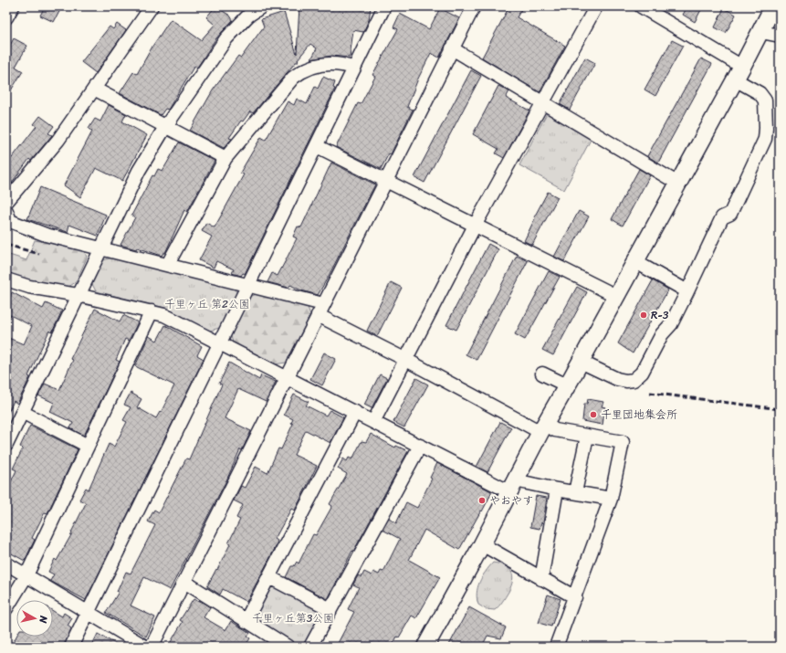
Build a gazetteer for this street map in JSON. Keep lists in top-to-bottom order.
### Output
{
  "parks": ["千里ヶ丘 第2公園", "千里ヶ丘第3公園"],
  "places": ["R-3", "千里団地集会所", "やおやす"],
  "north": "right"
}
